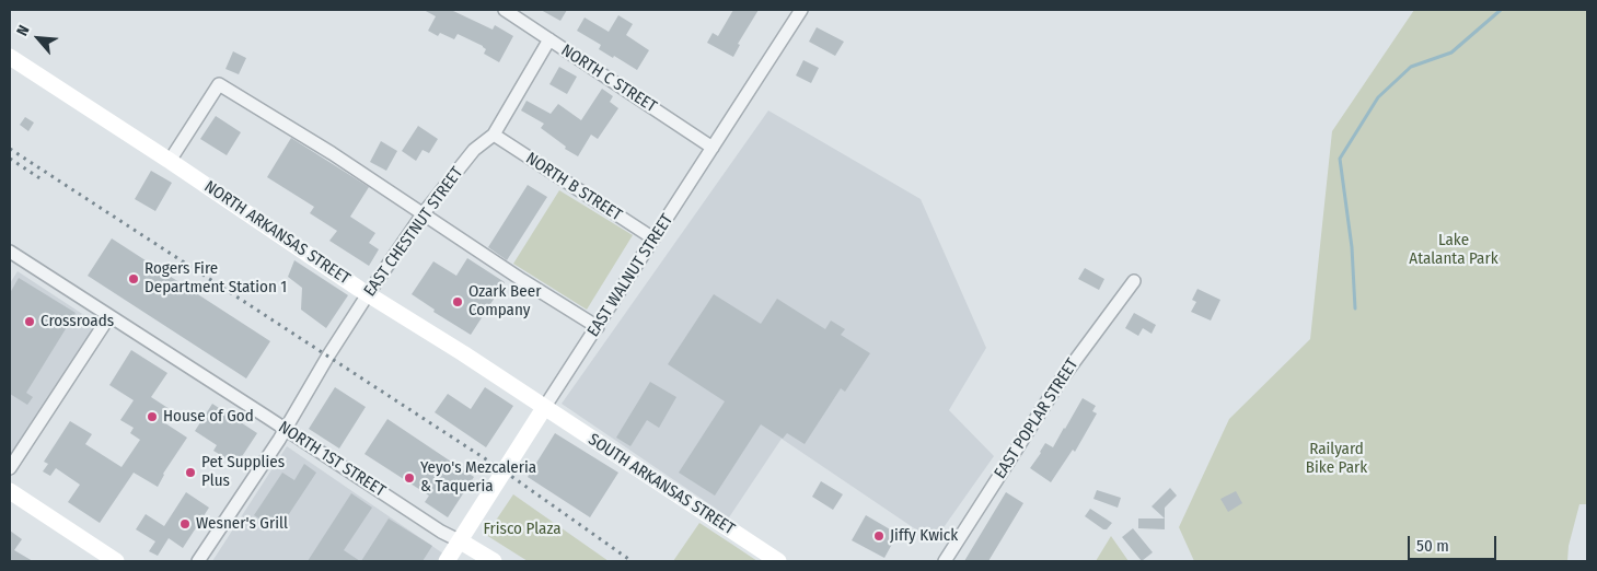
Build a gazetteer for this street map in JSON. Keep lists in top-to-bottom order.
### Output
{
  "streets": {
    "street": [
      "NORTH C STREET",
      "NORTH B STREET",
      "EAST CHESTNUT STREET",
      "NORTH ARKANSAS STREET",
      "EAST WALNUT STREET",
      "EAST POPLAR STREET",
      "NORTH 1ST STREET",
      "SOUTH ARKANSAS STREET"
    ]
  },
  "crossings": [
    ["NORTH C STREET", "EAST CHESTNUT STREET"],
    ["NORTH C STREET", "EAST WALNUT STREET"],
    ["NORTH B STREET", "EAST CHESTNUT STREET"],
    ["NORTH B STREET", "EAST WALNUT STREET"],
    ["EAST CHESTNUT STREET", "NORTH ARKANSAS STREET"],
    ["EAST CHESTNUT STREET", "NORTH 1ST STREET"],
    ["NORTH ARKANSAS STREET", "EAST WALNUT STREET"],
    ["NORTH ARKANSAS STREET", "SOUTH ARKANSAS STREET"],
    ["EAST WALNUT STREET", "NORTH 1ST STREET"],
    ["EAST WALNUT STREET", "SOUTH ARKANSAS STREET"]
  ],
  "parks": ["Lake Atalanta Park", "Railyard Bike Park", "Frisco Plaza"],
  "places": [
    "Rogers Fire Department Station 1",
    "Ozark Beer Company",
    "Crossroads",
    "House of God",
    "Pet Supplies Plus",
    "Yeyo's Mezcaleria & Taqueria",
    "Wesner's Grill",
    "Jiffy Kwick"
  ],
  "scale_bar": "50 m",
  "north": "top left"
}
